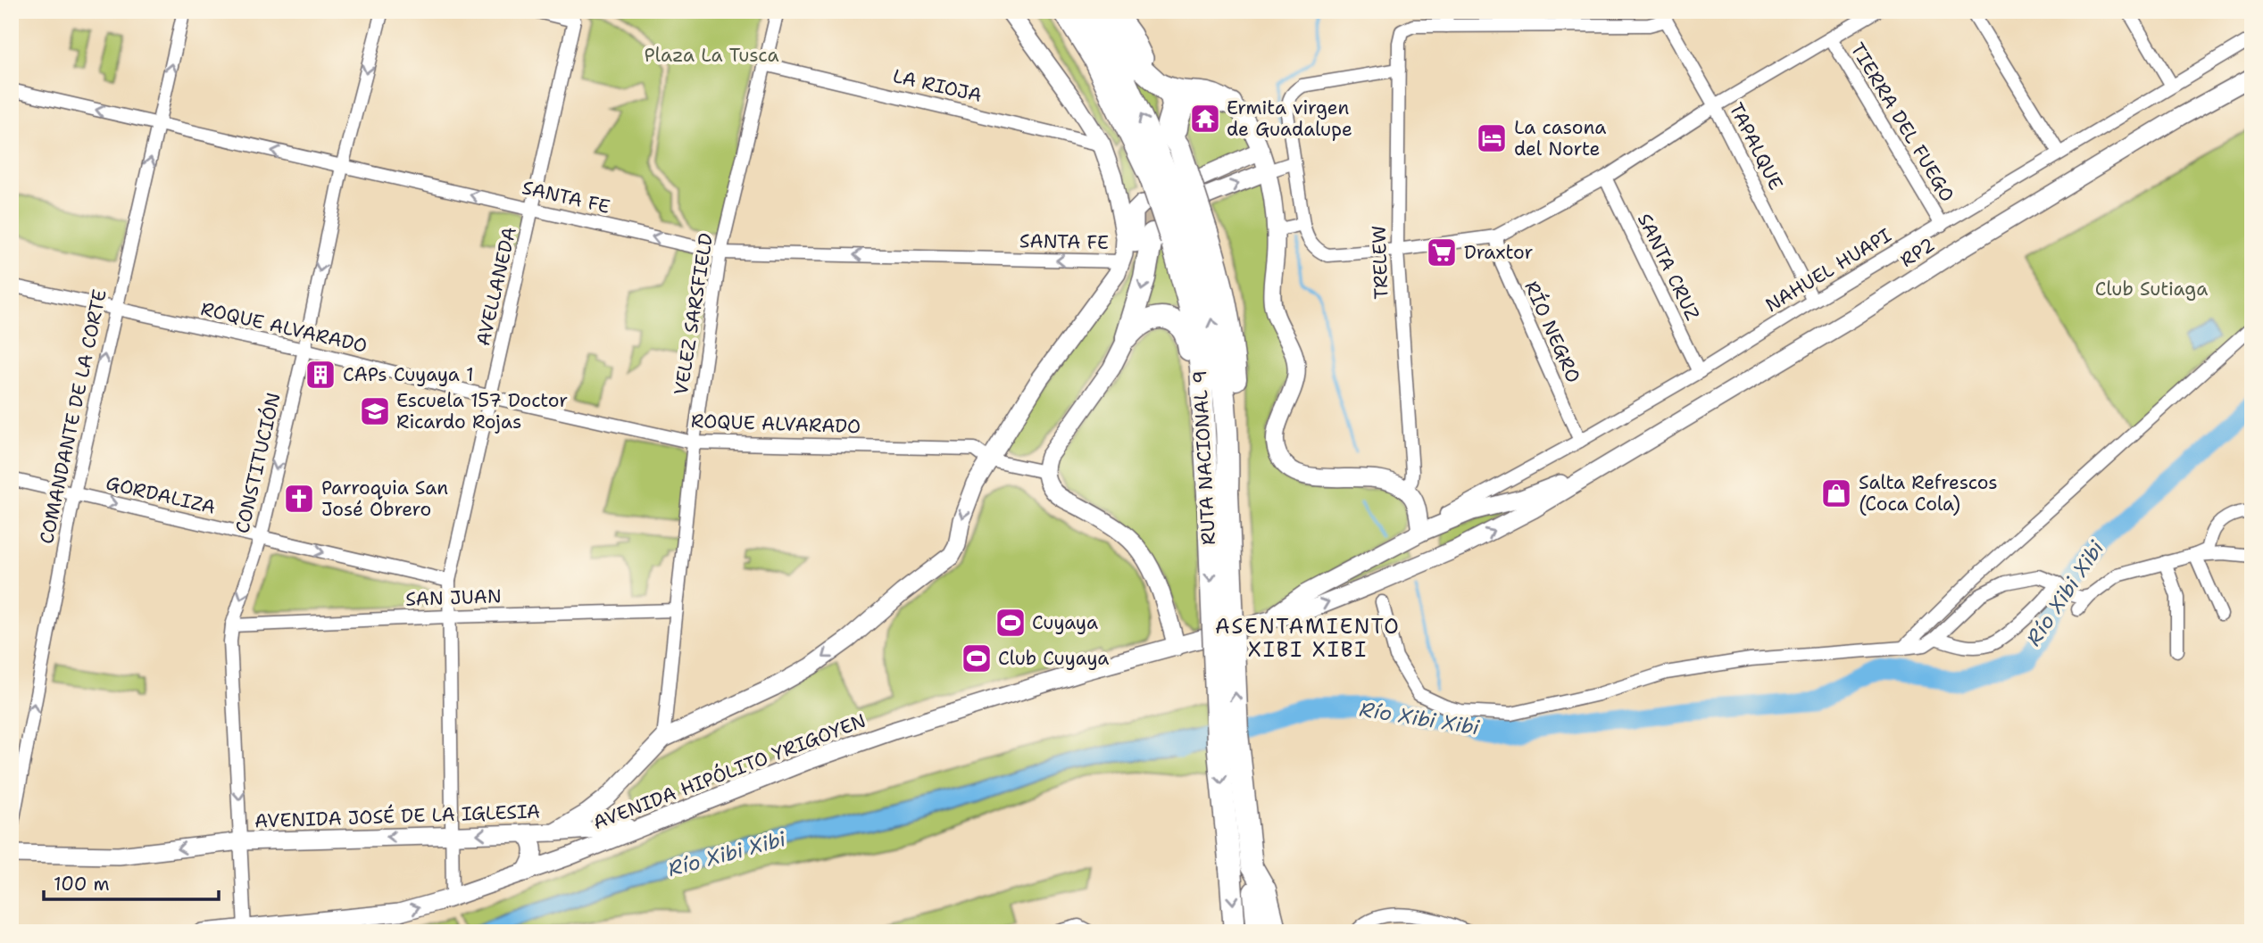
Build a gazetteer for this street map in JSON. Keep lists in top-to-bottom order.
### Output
{
  "streets": {
    "highway": ["RUTA NACIONAL 9"],
    "main road": ["RP2", "AVENIDA HIPÓLITO YRIGOYEN", "AVENIDA JOSÉ DE LA IGLESIA"],
    "street": [
      "LA RIOJA",
      "TIERRA DEL FUEGO",
      "TAPALQUE",
      "SANTA FE",
      "TRELEW",
      "SANTA CRUZ",
      "NAHUEL HUAPI",
      "AVELLANEDA",
      "VELEZ SARSFIELD",
      "ROQUE ALVARADO",
      "RÍO NEGRO",
      "COMANDANTE DE LA CORTE",
      "CONSTITUCIÓN",
      "GORDALIZA",
      "SAN JUAN"
    ]
  },
  "crossings": [
    ["LA RIOJA", "VELEZ SARSFIELD"],
    ["TIERRA DEL FUEGO", "NAHUEL HUAPI"],
    ["TAPALQUE", "NAHUEL HUAPI"],
    ["SANTA FE", "AVELLANEDA"],
    ["SANTA FE", "VELEZ SARSFIELD"],
    ["SANTA FE", "COMANDANTE DE LA CORTE"],
    ["SANTA FE", "CONSTITUCIÓN"],
    ["SANTA FE", "AVENIDA JOSÉ DE LA IGLESIA"],
    ["RP2", "NAHUEL HUAPI"],
    ["RP2", "AVENIDA HIPÓLITO YRIGOYEN"],
    ["SANTA CRUZ", "NAHUEL HUAPI"],
    ["NAHUEL HUAPI", "RÍO NEGRO"],
    ["AVELLANEDA", "ROQUE ALVARADO"],
    ["AVELLANEDA", "GORDALIZA"],
    ["AVELLANEDA", "SAN JUAN"],
    ["AVELLANEDA", "AVENIDA HIPÓLITO YRIGOYEN"],
    ["AVELLANEDA", "AVENIDA JOSÉ DE LA IGLESIA"],
    ["VELEZ SARSFIELD", "ROQUE ALVARADO"],
    ["VELEZ SARSFIELD", "SAN JUAN"],
    ["VELEZ SARSFIELD", "AVENIDA JOSÉ DE LA IGLESIA"],
    ["ROQUE ALVARADO", "COMANDANTE DE LA CORTE"],
    ["ROQUE ALVARADO", "CONSTITUCIÓN"],
    ["ROQUE ALVARADO", "AVENIDA JOSÉ DE LA IGLESIA"],
    ["COMANDANTE DE LA CORTE", "GORDALIZA"],
    ["RUTA NACIONAL 9", "AVENIDA JOSÉ DE LA IGLESIA"],
    ["CONSTITUCIÓN", "GORDALIZA"],
    ["CONSTITUCIÓN", "SAN JUAN"],
    ["CONSTITUCIÓN", "AVENIDA HIPÓLITO YRIGOYEN"],
    ["CONSTITUCIÓN", "AVENIDA JOSÉ DE LA IGLESIA"]
  ],
  "one_way": [
    "SANTA FE",
    "COMANDANTE DE LA CORTE",
    "CONSTITUCIÓN",
    "GORDALIZA",
    "AVENIDA JOSÉ DE LA IGLESIA"
  ],
  "districts": ["ASENTAMIENTO XIBI XIBI"],
  "water": ["Río Xibi Xibi"],
  "parks": ["Plaza La Tusca", "Club Sutiaga"],
  "places": {
    "temple": ["Ermita virgen de Guadalupe"],
    "hotel": ["La casona del Norte"],
    "supermarket": ["Draxtor"],
    "building": ["CAPs Cuyaya 1"],
    "school or university": ["Escuela 157 Doctor Ricardo Rojas"],
    "shop": ["Salta Refrescos (Coca Cola)"],
    "church": ["Parroquia San José Obrero"],
    "sports": ["Cuyaya", "Club Cuyaya"]
  },
  "scale_bar": "100 m"
}
